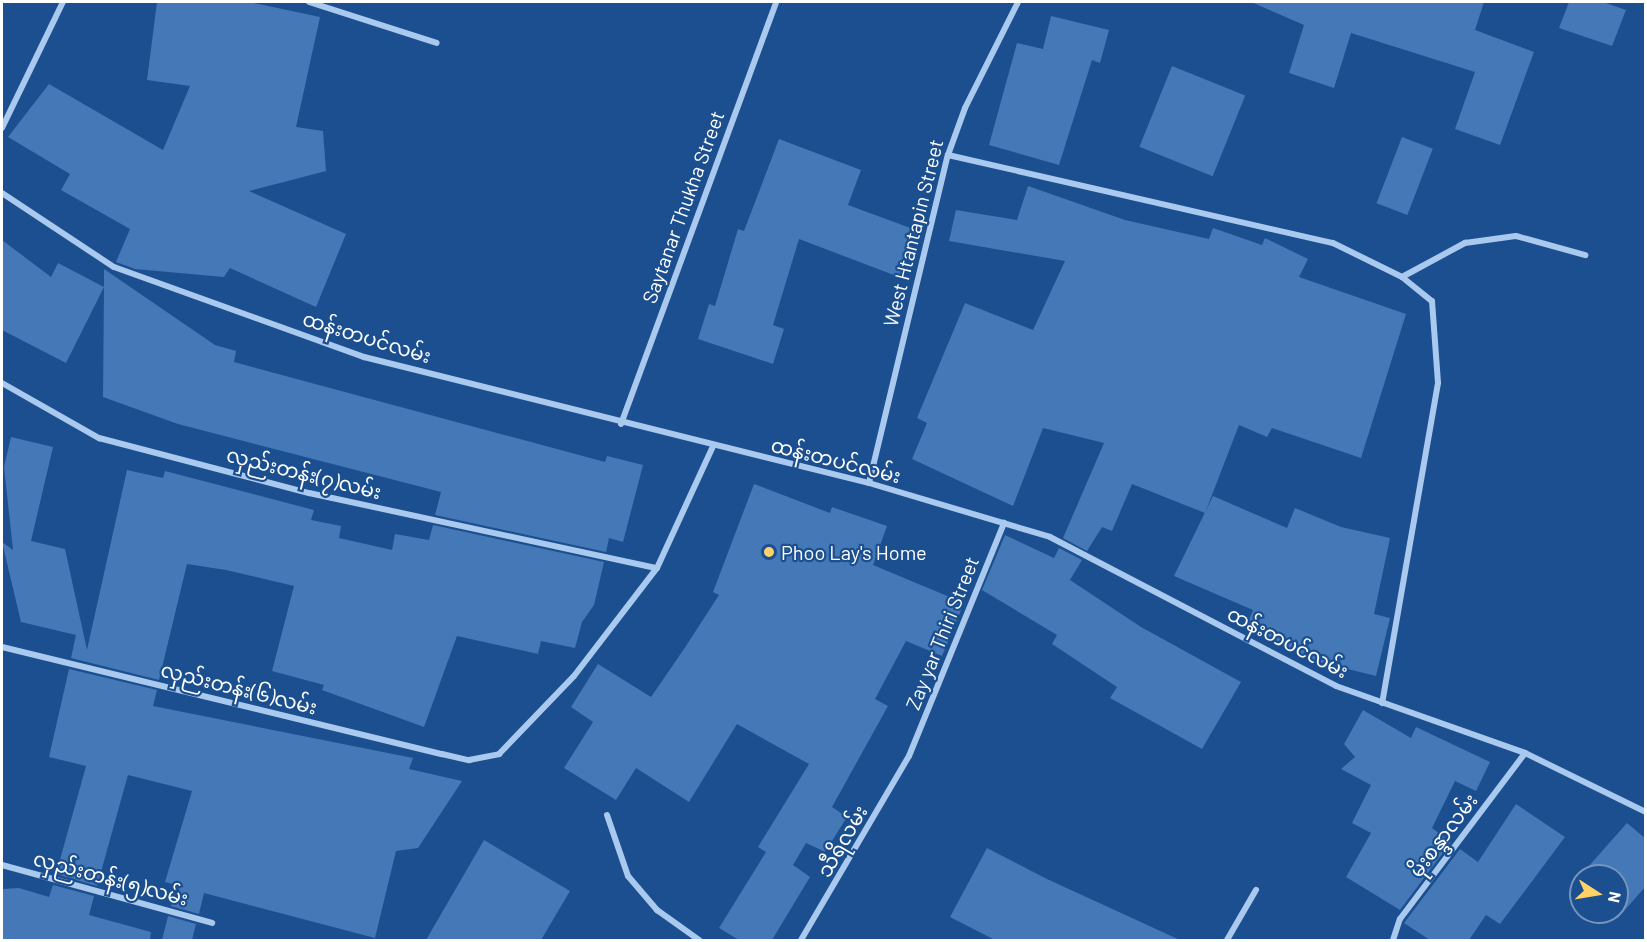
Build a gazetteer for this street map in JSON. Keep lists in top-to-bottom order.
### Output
{
  "streets": {
    "street": [
      "Saytanar Thukha Street",
      "West Htantapin Street",
      "ထန်းတပင်လမ်း",
      "လှည်းတန်း(၇)လမ်း",
      "Zay yar Thiri Street",
      "လှည်းတန်း(၆)လမ်း",
      "မိုးစန္ဒာလမ်း",
      "သီရိလမ်း",
      "လှည်းတန်း(၅)လမ်း"
    ]
  },
  "crossings": [
    ["Saytanar Thukha Street", "ထန်းတပင်လမ်း"],
    ["West Htantapin Street", "ထန်းတပင်လမ်း"],
    ["ထန်းတပင်လမ်း", "Zay yar Thiri Street"],
    ["ထန်းတပင်လမ်း", "မိုးစန္ဒာလမ်း"],
    ["လှည်းတန်း(၇)လမ်း", "လှည်းတန်း(၆)လမ်း"],
    ["Zay yar Thiri Street", "သီရိလမ်း"]
  ],
  "places": ["Phoo Lay's Home"],
  "north": "right"
}
